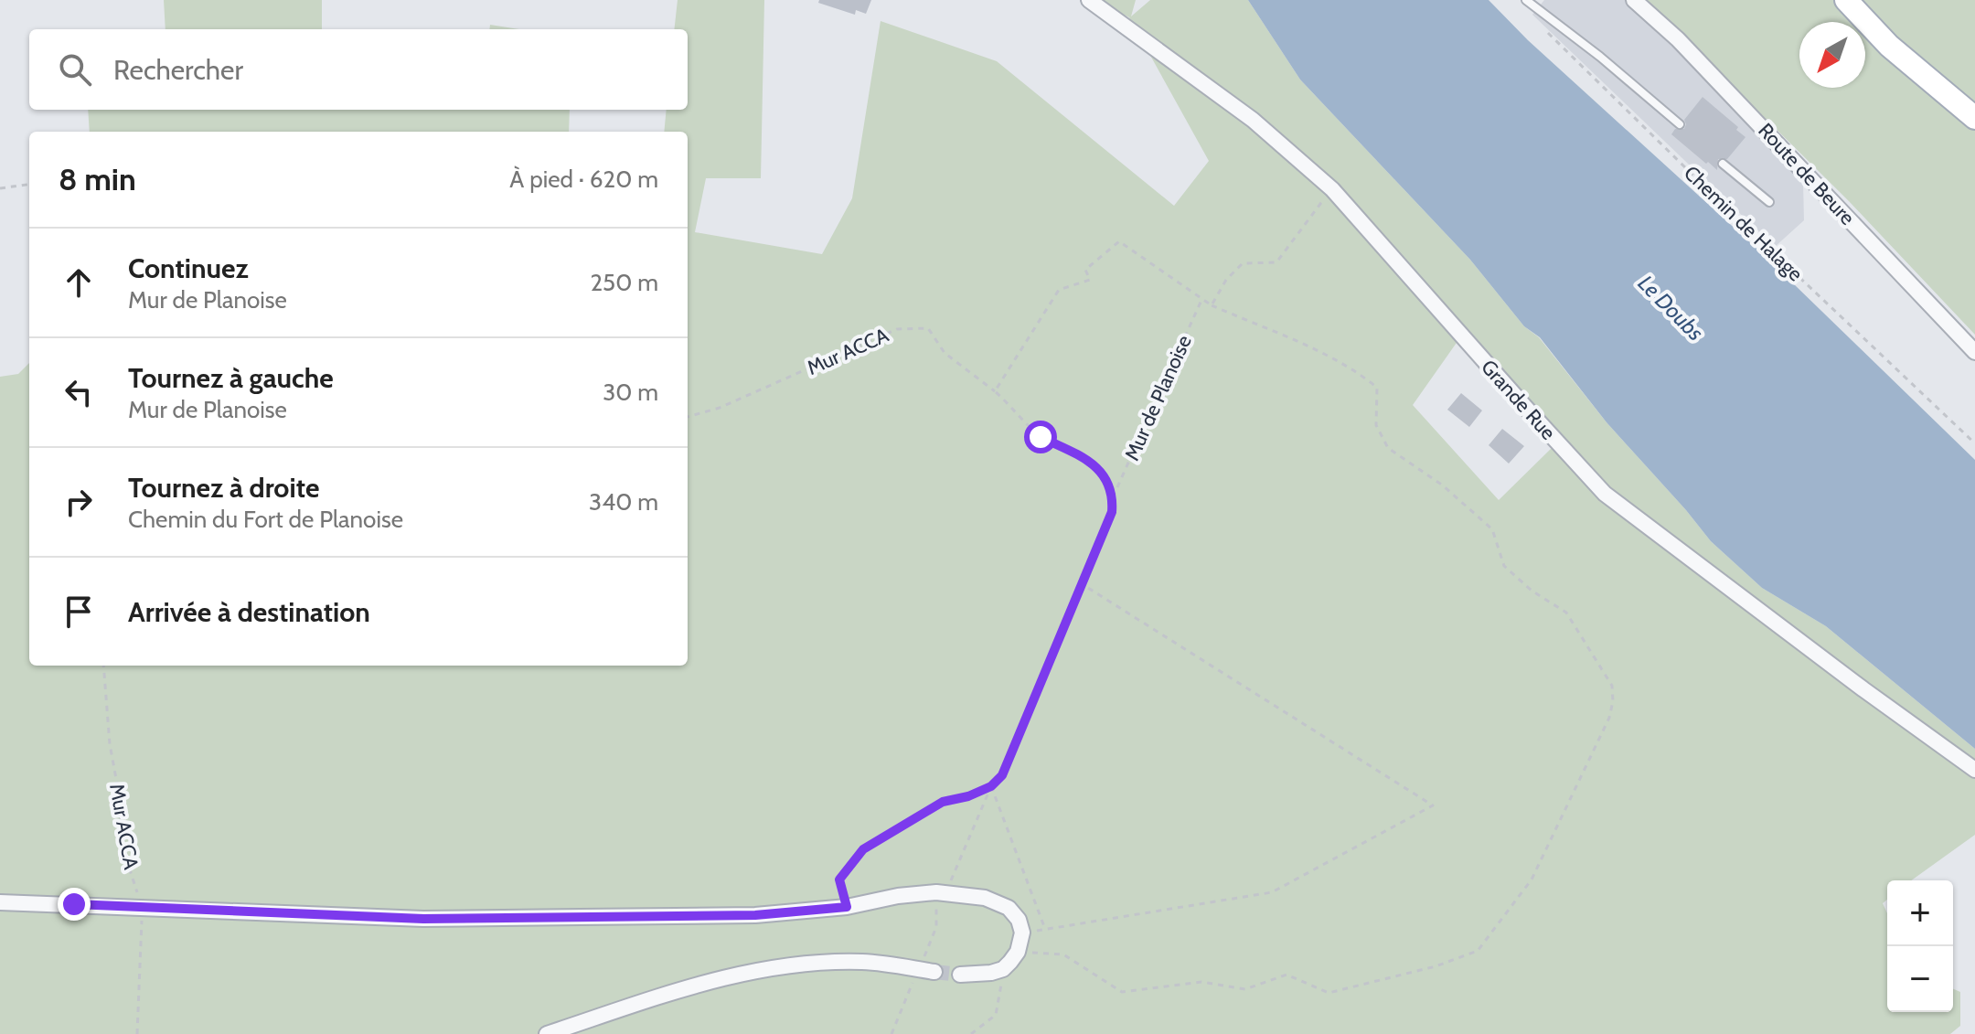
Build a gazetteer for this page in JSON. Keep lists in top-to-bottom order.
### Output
{
  "streets": {
    "street": ["Route de Beure", "Grande Rue"],
    "path": ["Chemin de Halage", "Mur ACCA", "Mur de Planoise"]
  },
  "crossings": [
    ["Mur ACCA", "Mur de Planoise"]
  ],
  "water": ["Le Doubs"],
  "north": "bottom left",
  "page": {
    "search": "Rechercher",
    "heading": ["8 min", "À pied · 620 m"],
    "list": [
      ["Continuez", "Mur de Planoise", "250 m"],
      ["Tournez à gauche", "Mur de Planoise", "30 m"],
      ["Tournez à droite", "Chemin du Fort de Planoise", "340 m"],
      "Arrivée à destination"
    ],
    "map_buttons": ["+", "−"]
  }
}
